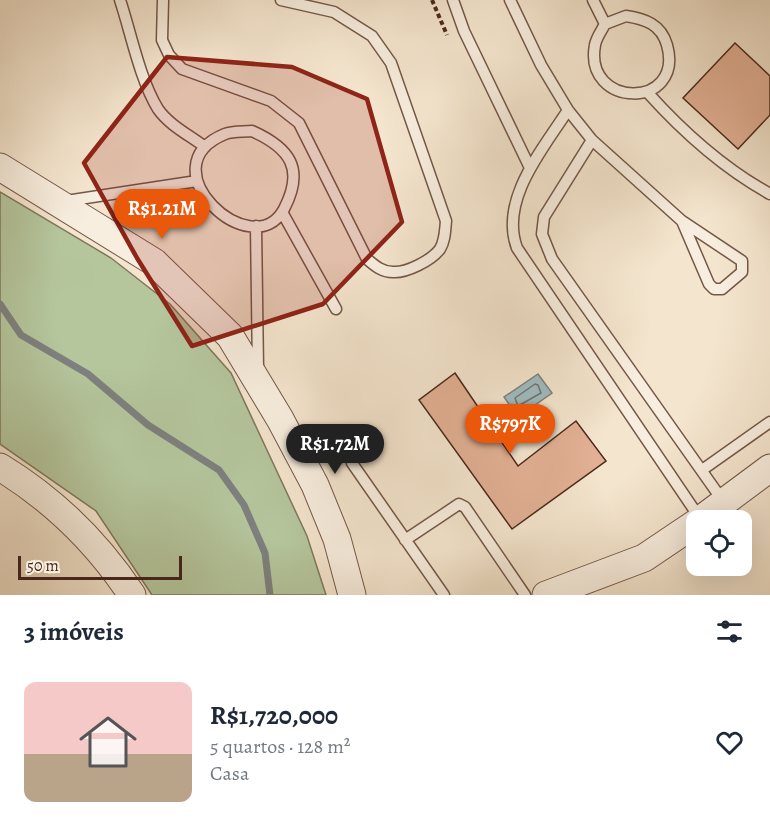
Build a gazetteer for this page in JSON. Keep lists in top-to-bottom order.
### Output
{
  "scale_bar": "50 m",
  "page": {
    "price": ["R$1.21M", "R$797K", "R$1.72M"],
    "scale": "50 m",
    "heading": "3 imóveis",
    "list": [
      {
        "name": "R$1,720,000",
        "note": "5 quartos · 128 m² · Casa"
      }
    ]
  }
}
